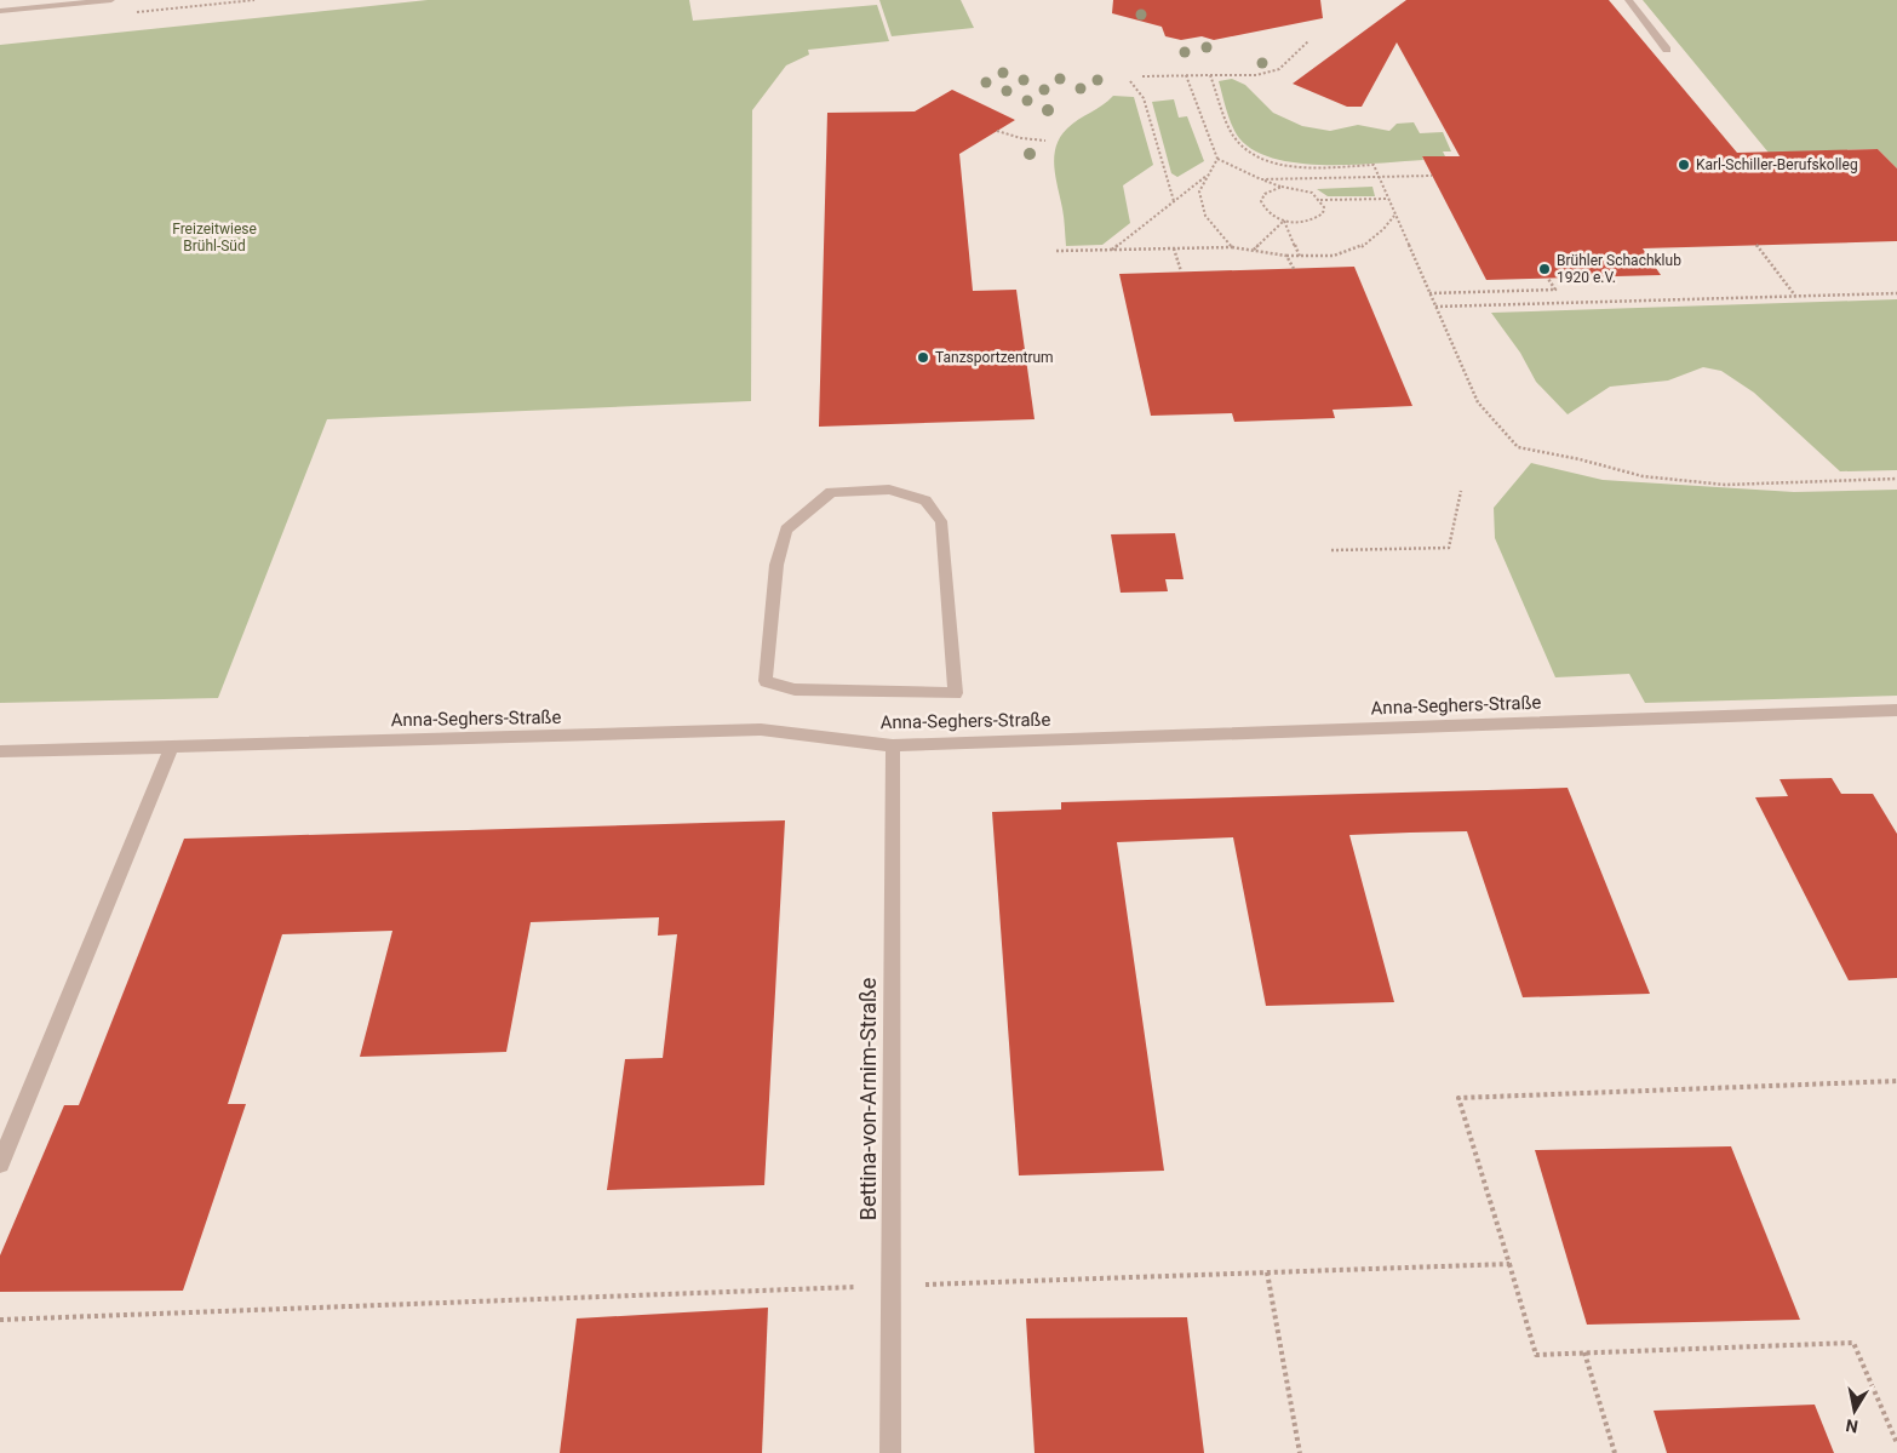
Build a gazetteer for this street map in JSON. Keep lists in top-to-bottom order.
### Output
{
  "streets": {
    "street": ["Anna-Seghers-Straße", "Bettina-von-Arnim-Straße"]
  },
  "crossings": [
    ["Anna-Seghers-Straße", "Bettina-von-Arnim-Straße"]
  ],
  "parks": ["Freizeitwiese Brühl-Süd"],
  "places": ["Karl-Schiller-Berufskolleg", "Brühler Schachklub 1920 e.V.", "Tanzsportzentrum"],
  "north": "bottom"
}
